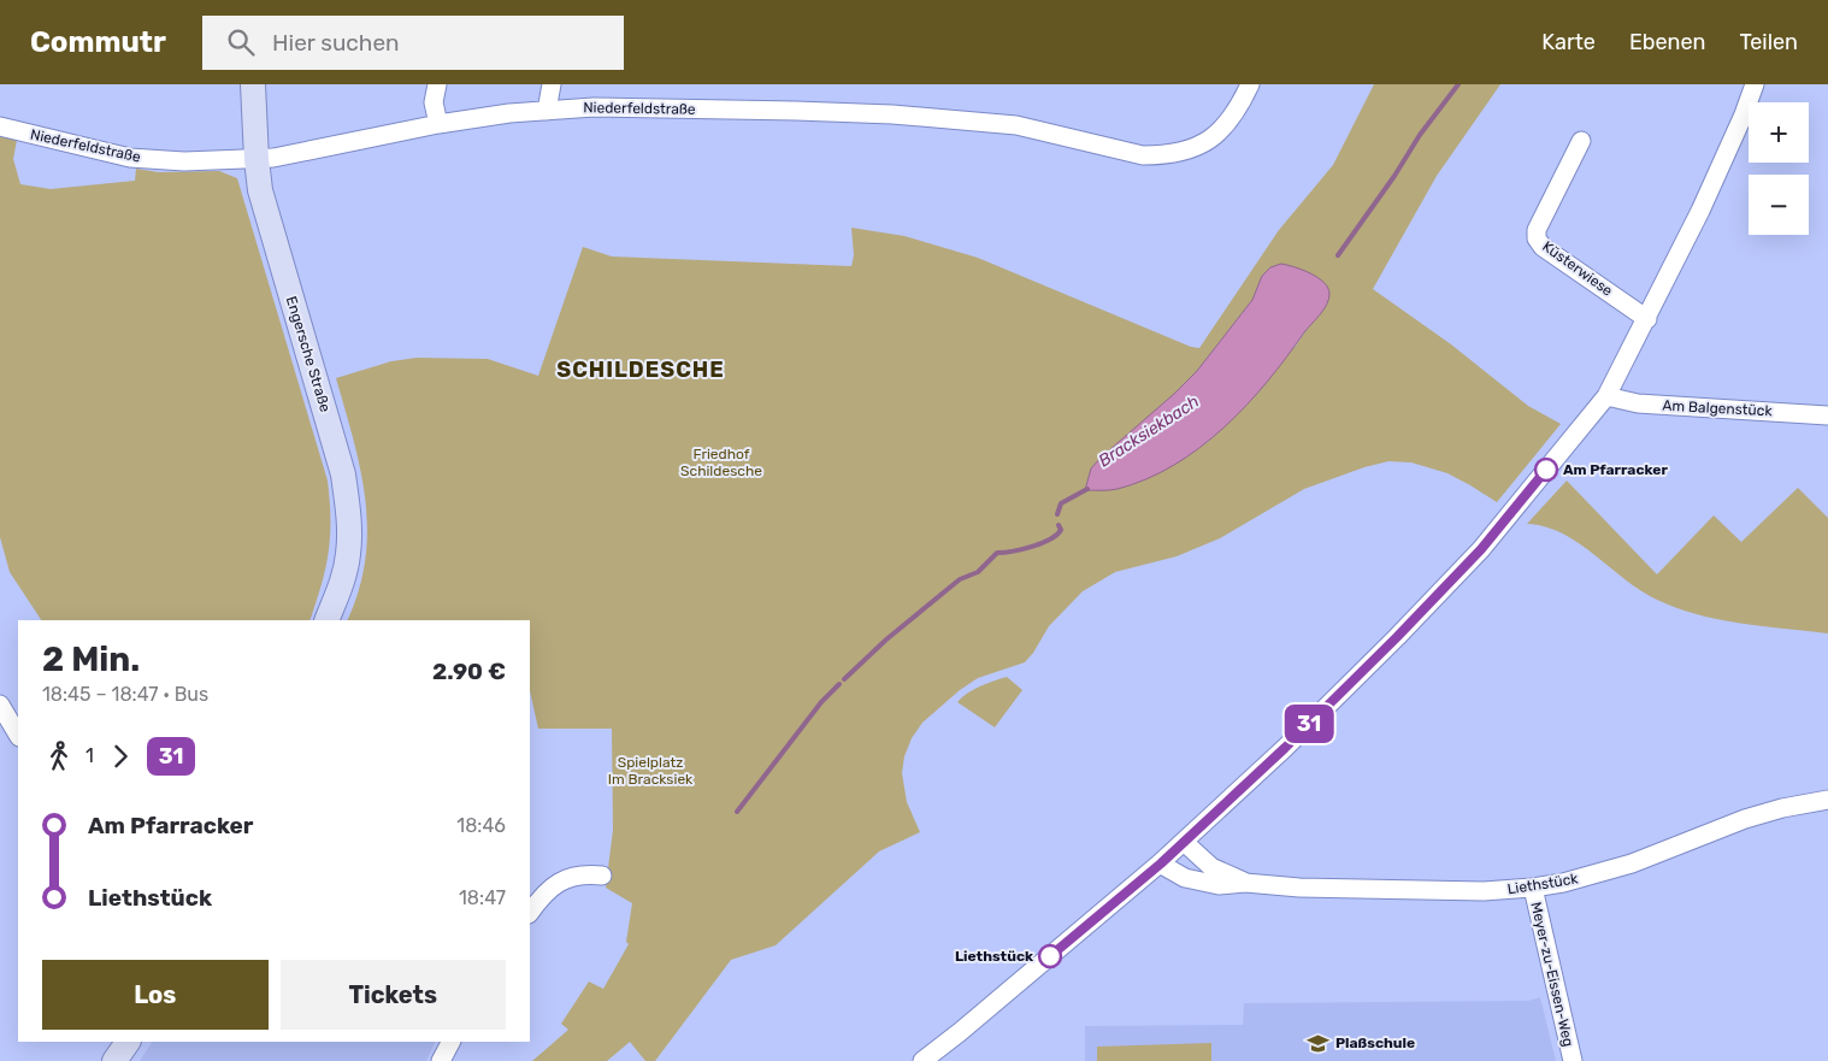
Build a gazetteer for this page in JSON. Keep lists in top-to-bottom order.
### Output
{
  "streets": {
    "main road": ["Engersche Straße"],
    "street": [
      "Niederfeldstraße",
      "Küsterwiese",
      "Am Balgenstück",
      "Liethstück",
      "Meyer-zu-Eissen-Weg"
    ]
  },
  "crossings": [
    ["Niederfeldstraße", "Engersche Straße"],
    ["Liethstück", "Meyer-zu-Eissen-Weg"]
  ],
  "districts": ["SCHILDESCHE"],
  "water": ["Bracksiekbach"],
  "parks": ["Friedhof Schildesche", "Spielplatz Im Bracksiek"],
  "places": {
    "other": ["Am Pfarracker", "Liethstück"],
    "school or university": ["Plaßschule"]
  },
  "lines": ["bus line 31"],
  "page": {
    "header": "Commutr",
    "search": "Hier suchen",
    "nav": ["Karte", "Ebenen", "Teilen"],
    "on_map": "31",
    "map_buttons": ["+", "−"],
    "heading": ["2 Min.", "18:45 – 18:47 · Bus", "2.90 €"],
    "legs": ["1", "31"],
    "list": [
      {
        "name": "Am Pfarracker",
        "value": "18:46"
      },
      {
        "name": "Liethstück",
        "value": "18:47"
      }
    ],
    "buttons": ["Los", "Tickets"]
  }
}
